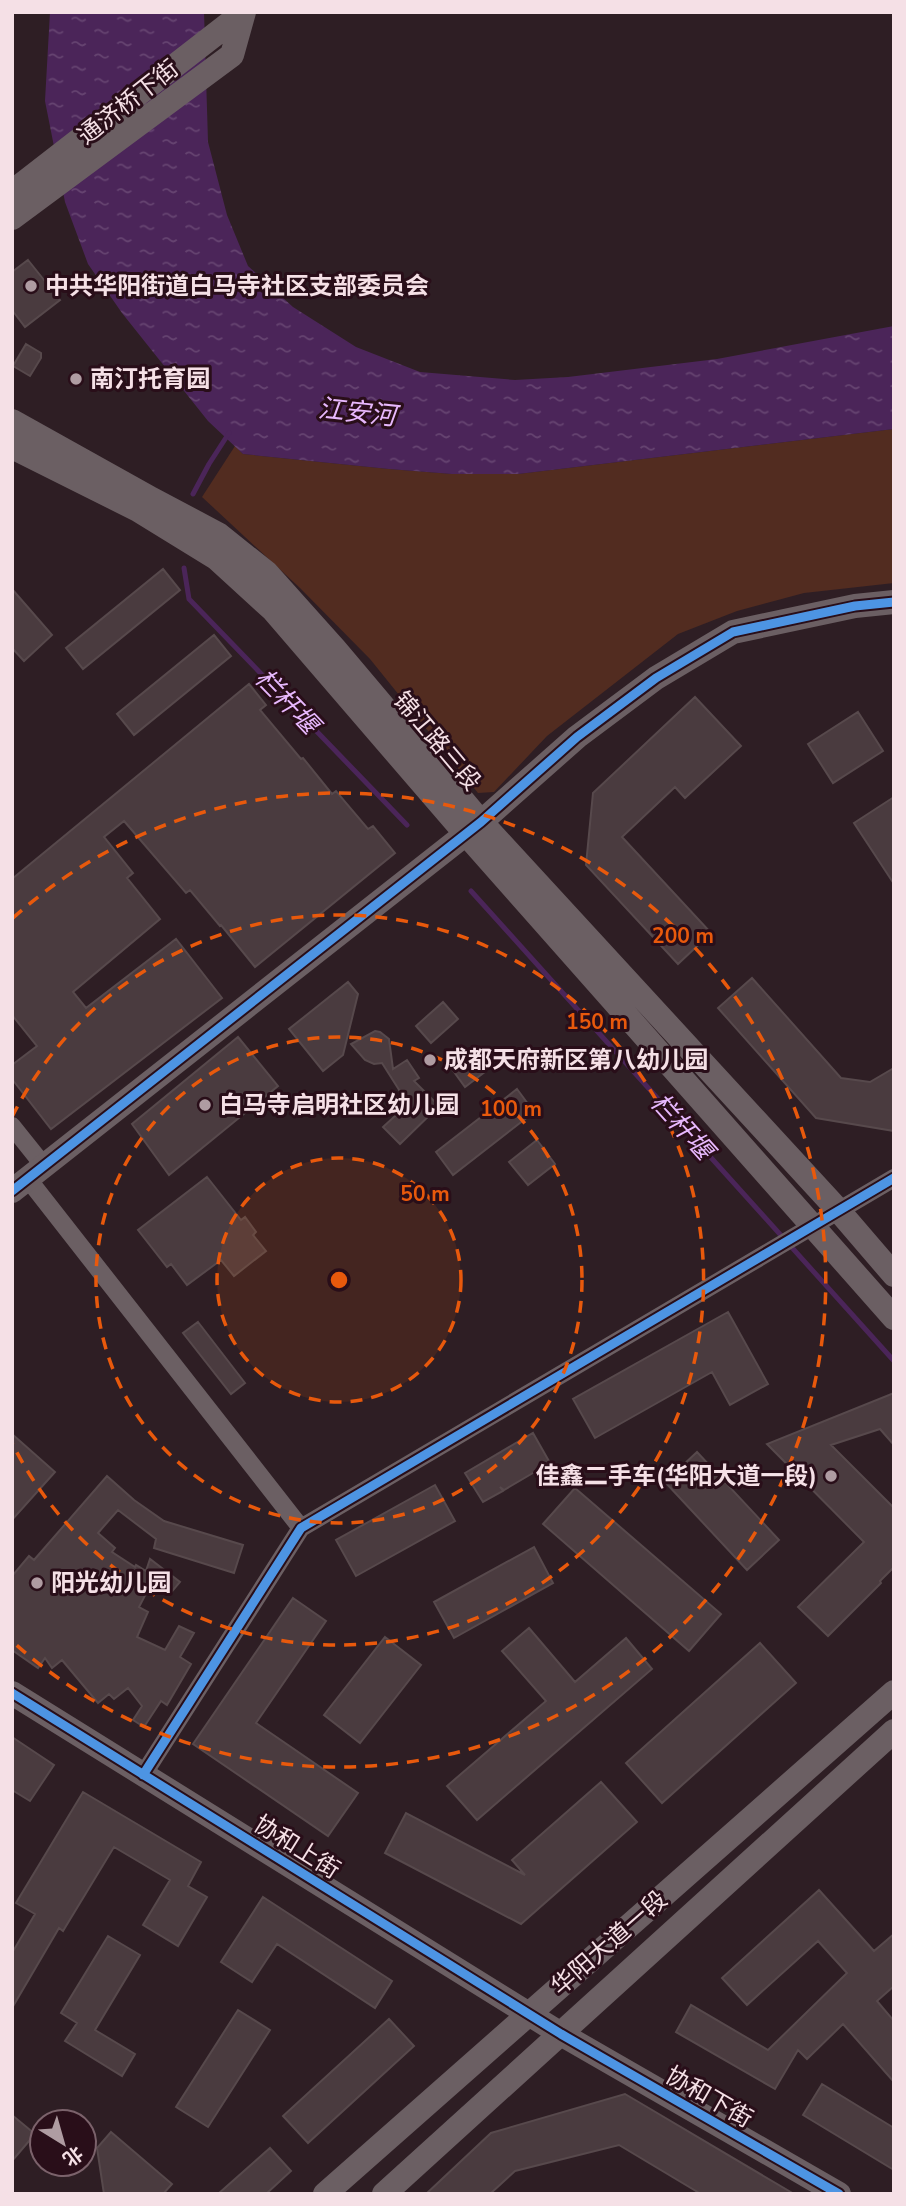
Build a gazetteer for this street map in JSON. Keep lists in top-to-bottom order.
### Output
{
  "streets": {
    "main road": [
      "通济桥下街",
      "锦江路三段",
      "协和上街",
      "华阳大道一段",
      "协和下街"
    ]
  },
  "crossings": [
    ["协和上街", "华阳大道一段"],
    ["协和上街", "协和下街"],
    ["华阳大道一段", "协和下街"]
  ],
  "water": ["江安河", "栏杆堰"],
  "places": [
    "中共华阳街道白马寺社区支部委员会",
    "南汀托育园",
    "成都天府新区第八幼儿园",
    "白马寺启明社区幼儿园",
    "佳鑫二手车(华阳大道一段)",
    "阳光幼儿园"
  ],
  "north": "bottom right",
  "rings": [
    "200 m",
    "150 m",
    "100 m",
    "50 m"
  ]
}
